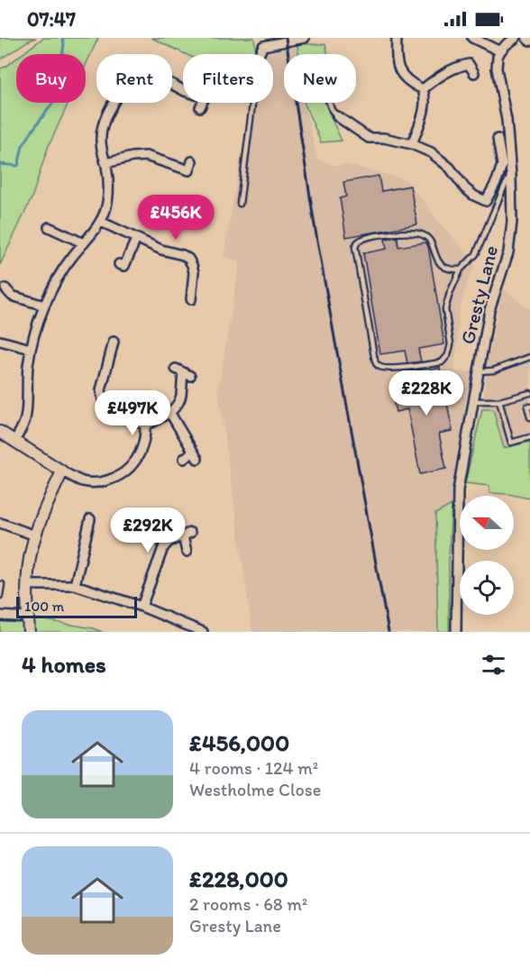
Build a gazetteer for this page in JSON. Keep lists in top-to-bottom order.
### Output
{
  "streets": {
    "street": ["Gresty Lane"]
  },
  "scale_bar": "100 m",
  "north": "left",
  "page": {
    "status": "07:47",
    "chip": [
      "Buy",
      "Rent",
      "Filters",
      "New"
    ],
    "price": [
      "£456K",
      "£228K",
      "£497K",
      "£292K"
    ],
    "scale": "100 m",
    "heading": "4 homes",
    "list": [
      {
        "name": "£456,000",
        "note": "4 rooms · 124 m² · Westholme Close"
      },
      {
        "name": "£228,000",
        "note": "2 rooms · 68 m² · Gresty Lane"
      }
    ]
  }
}
